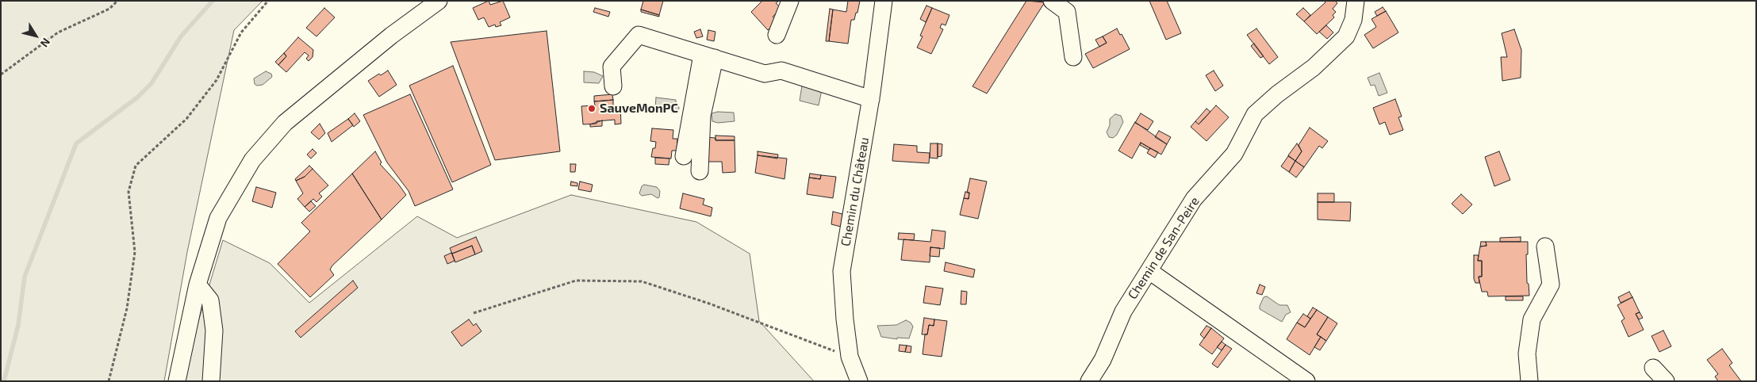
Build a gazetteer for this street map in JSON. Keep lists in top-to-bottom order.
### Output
{
  "streets": {
    "street": ["Chemin du Château", "Chemin de San-Peire"]
  },
  "places": ["SauveMonPC"],
  "north": "bottom right"
}
